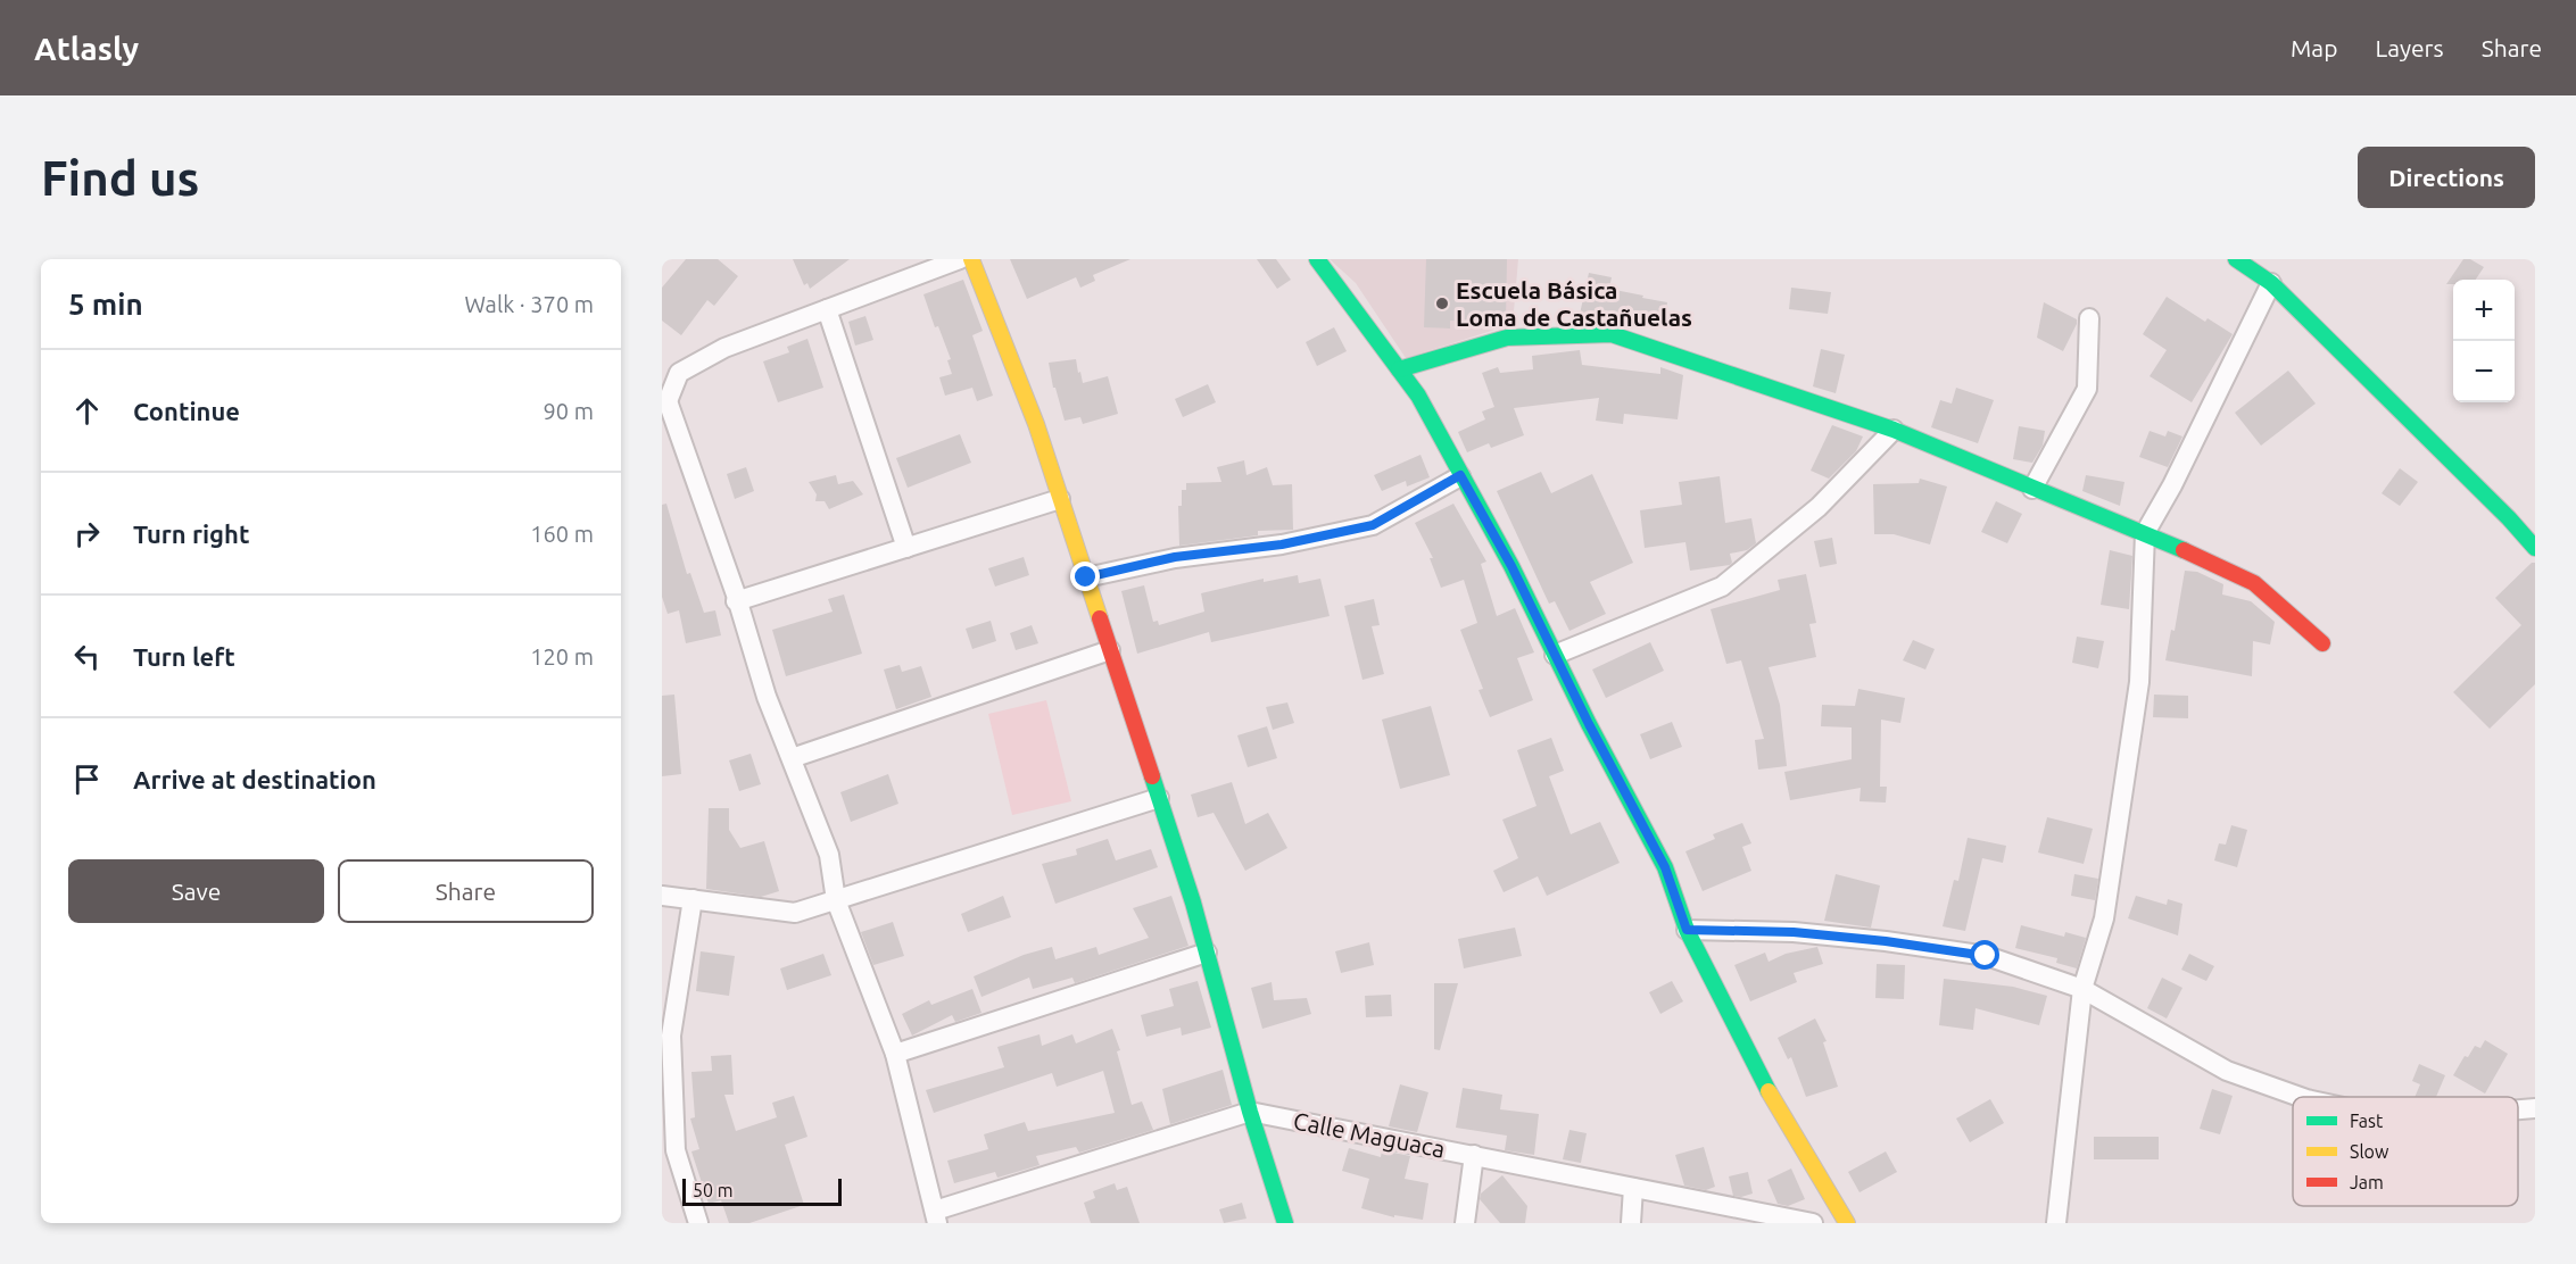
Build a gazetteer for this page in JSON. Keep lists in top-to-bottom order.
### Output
{
  "streets": {
    "street": ["Calle Maguaca"]
  },
  "places": ["Escuela Básica Loma de Castañuelas"],
  "legend": ["Fast", "Slow", "Jam"],
  "scale_bar": "50 m",
  "page": {
    "header": "Atlasly",
    "nav": ["Map", "Layers", "Share"],
    "buttons": [
      "Directions",
      ["Save", "Share"]
    ],
    "title": "Find us",
    "heading": ["5 min", "Walk · 370 m"],
    "map_buttons": ["+", "−"],
    "list": [
      ["Continue", "90 m"],
      ["Turn right", "160 m"],
      ["Turn left", "120 m"],
      "Arrive at destination"
    ],
    "scale": "50 m"
  }
}
